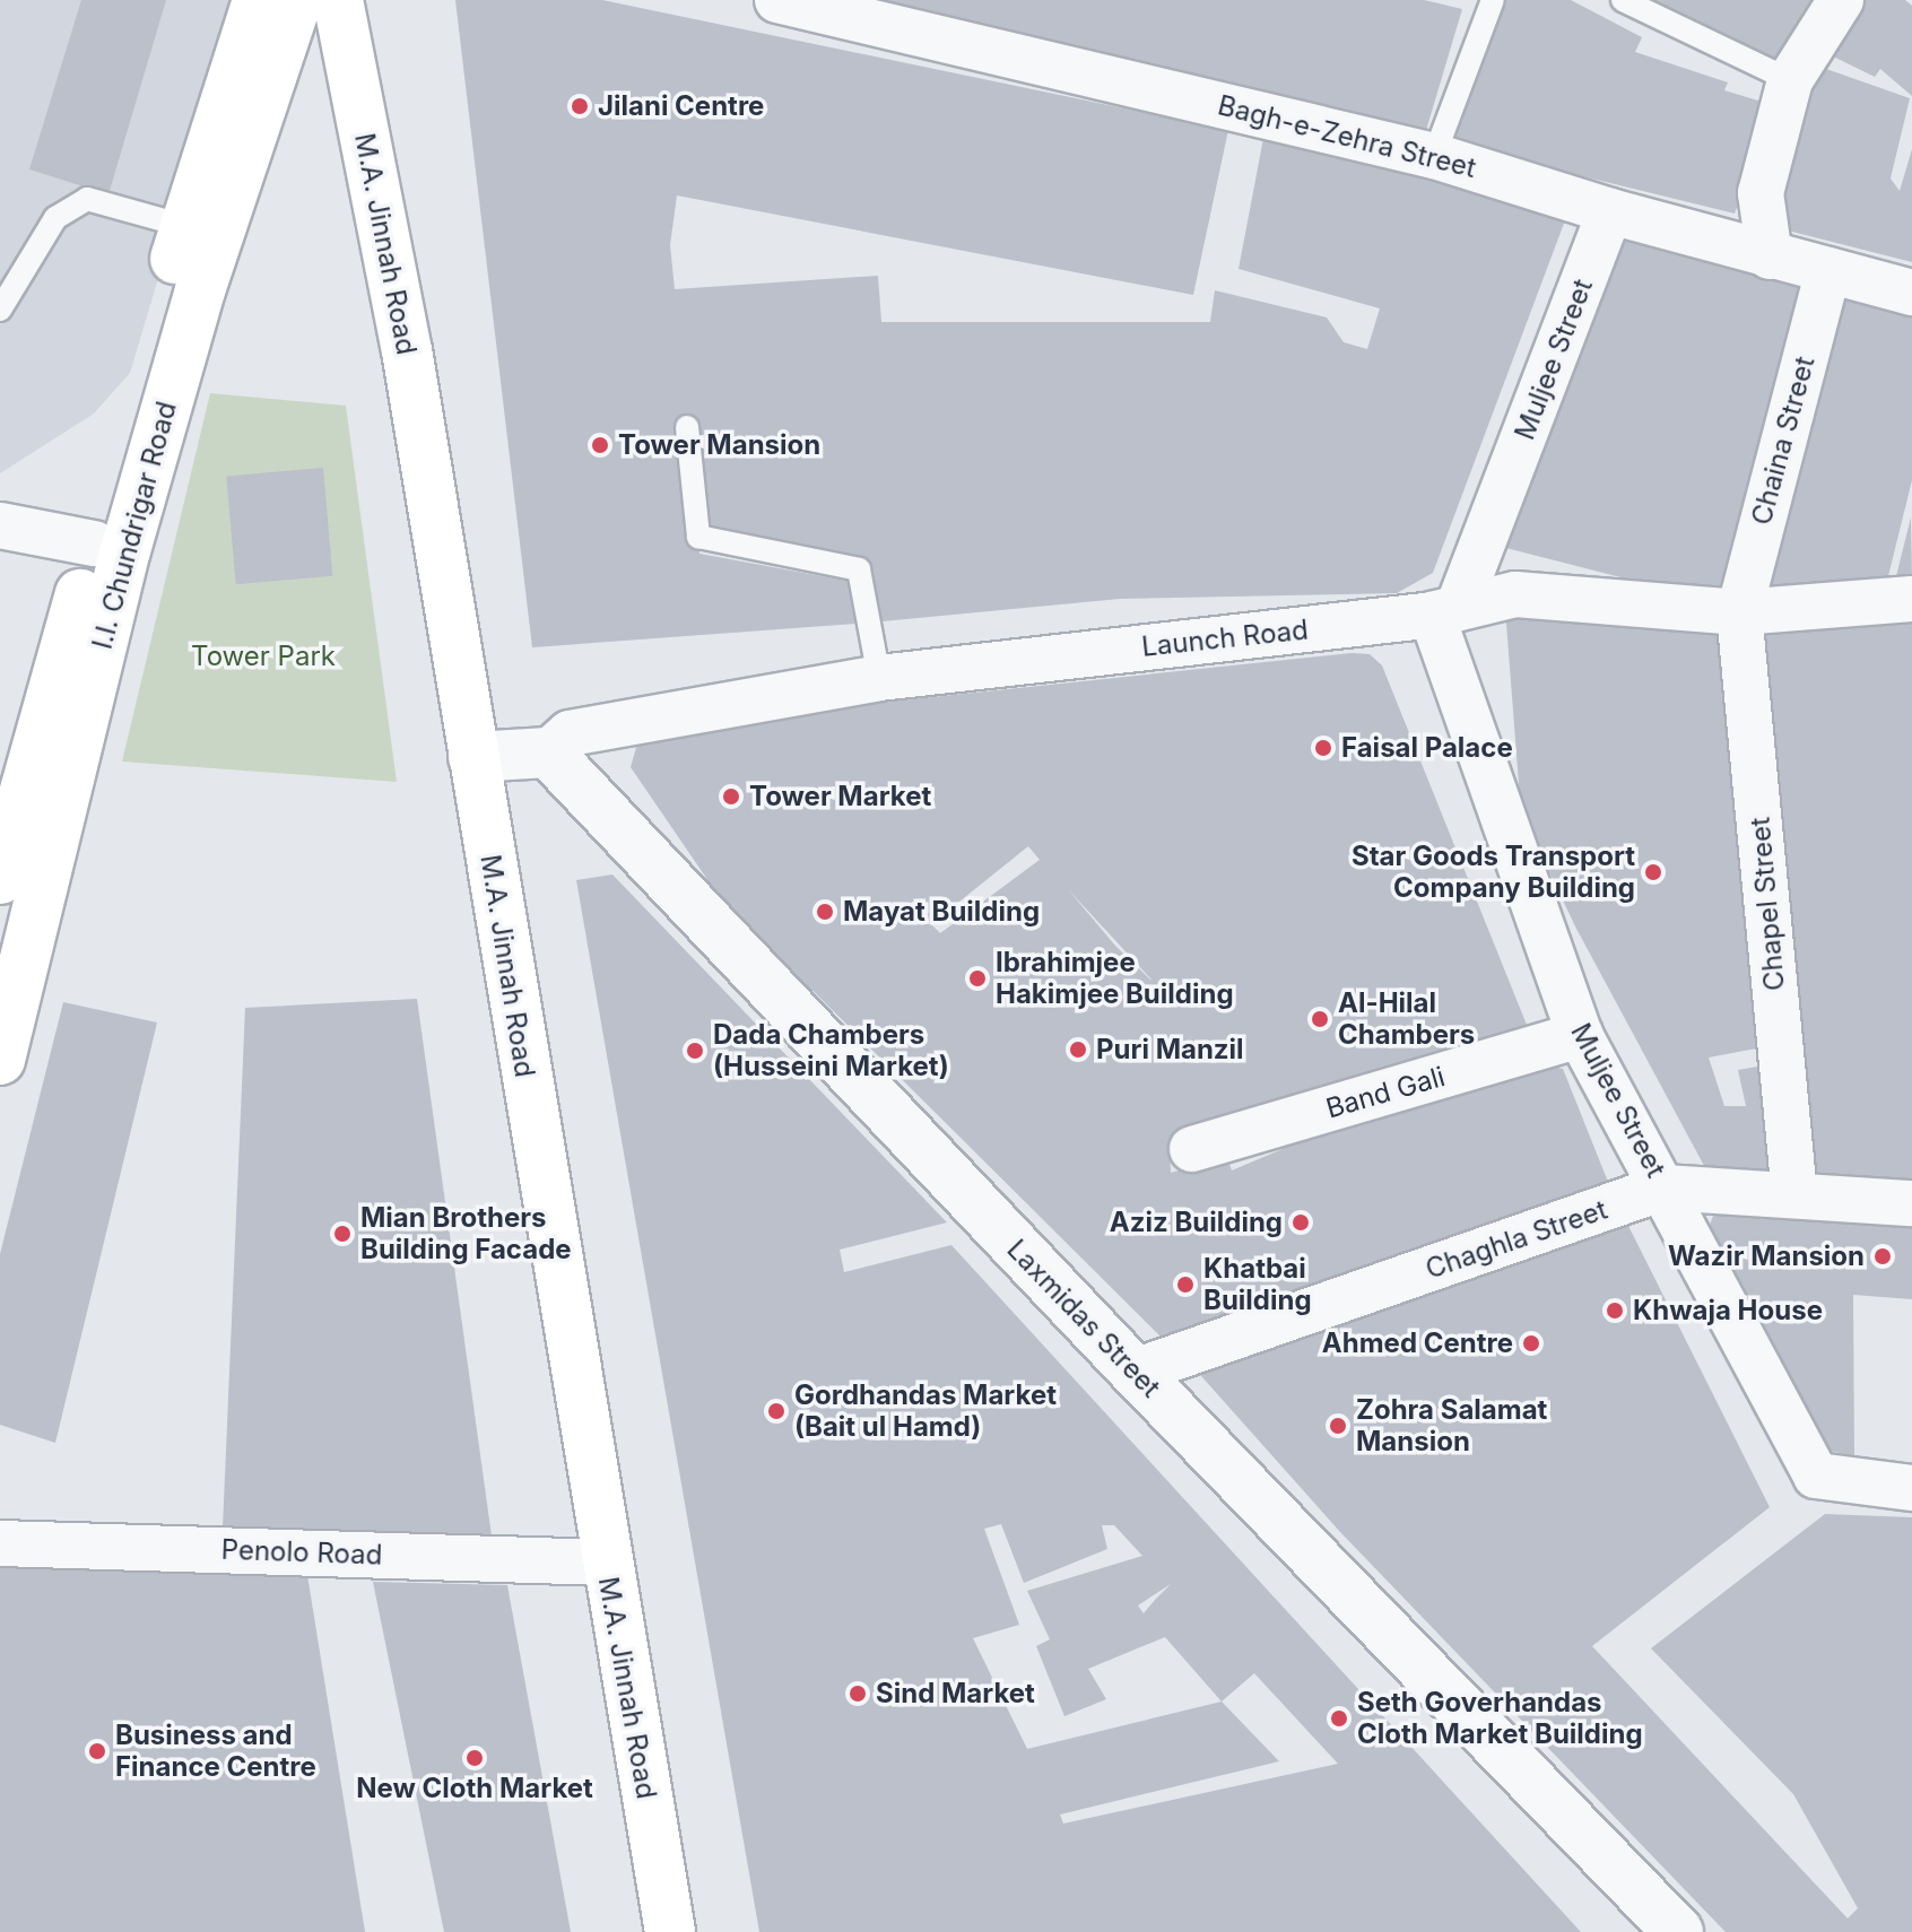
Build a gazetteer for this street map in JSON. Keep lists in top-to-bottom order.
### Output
{
  "streets": {
    "main road": ["M.A. Jinnah Road", "I.I. Chundrigar Road"],
    "street": [
      "Bagh-e-Zehra Street",
      "Muljee Street",
      "Chaina Street",
      "Launch Road",
      "Chapel Street",
      "Band Gali",
      "Chaghla Street",
      "Laxmidas Street",
      "Penolo Road"
    ]
  },
  "crossings": [
    ["Bagh-e-Zehra Street", "Muljee Street"],
    ["Bagh-e-Zehra Street", "Chaina Street"],
    ["M.A. Jinnah Road", "Penolo Road"],
    ["Muljee Street", "Launch Road"],
    ["Muljee Street", "Band Gali"],
    ["Muljee Street", "Chaghla Street"],
    ["Chaina Street", "Launch Road"],
    ["Chaina Street", "Chapel Street"],
    ["Launch Road", "Chapel Street"],
    ["Launch Road", "Laxmidas Street"],
    ["Chapel Street", "Chaghla Street"],
    ["Chaghla Street", "Laxmidas Street"]
  ],
  "parks": ["Tower Park"],
  "places": [
    "Jilani Centre",
    "Tower Mansion",
    "Faisal Palace",
    "Tower Market",
    "Star Goods Transport Company Building",
    "Mayat Building",
    "Ibrahimjee Hakimjee Building",
    "Al-Hilal Chambers",
    "Puri Manzil",
    "Dada Chambers (Husseini Market)",
    "Aziz Building",
    "Mian Brothers Building Facade",
    "Wazir Mansion",
    "Khatbai Building",
    "Khwaja House",
    "Ahmed Centre",
    "Gordhandas Market (Bait ul Hamd)",
    "Zohra Salamat Mansion",
    "Sind Market",
    "Seth Goverhandas Cloth Market Building",
    "Business and Finance Centre",
    "New Cloth Market"
  ]
}
